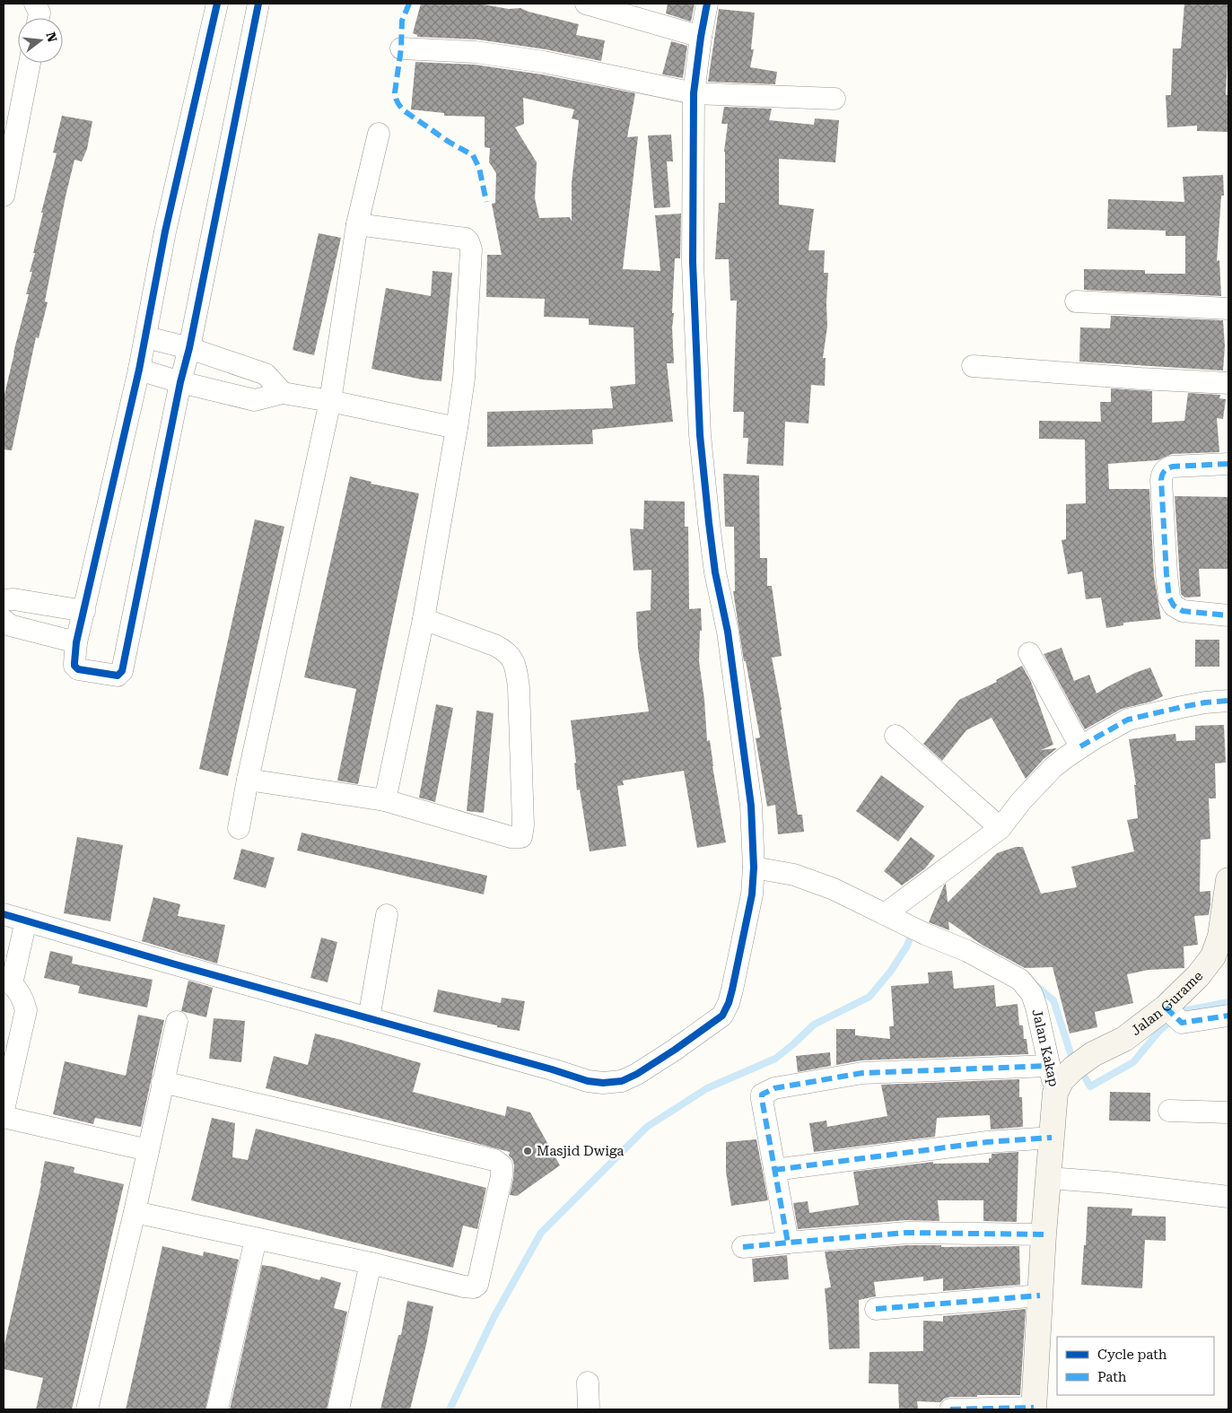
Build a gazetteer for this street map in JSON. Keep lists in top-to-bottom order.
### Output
{
  "streets": {
    "street": ["Jalan Gurame", "Jalan Kakap"]
  },
  "crossings": [
    ["Jalan Gurame", "Jalan Kakap"]
  ],
  "places": ["Masjid Dwiga"],
  "legend": ["Cycle path", "Path"],
  "north": "right"
}
